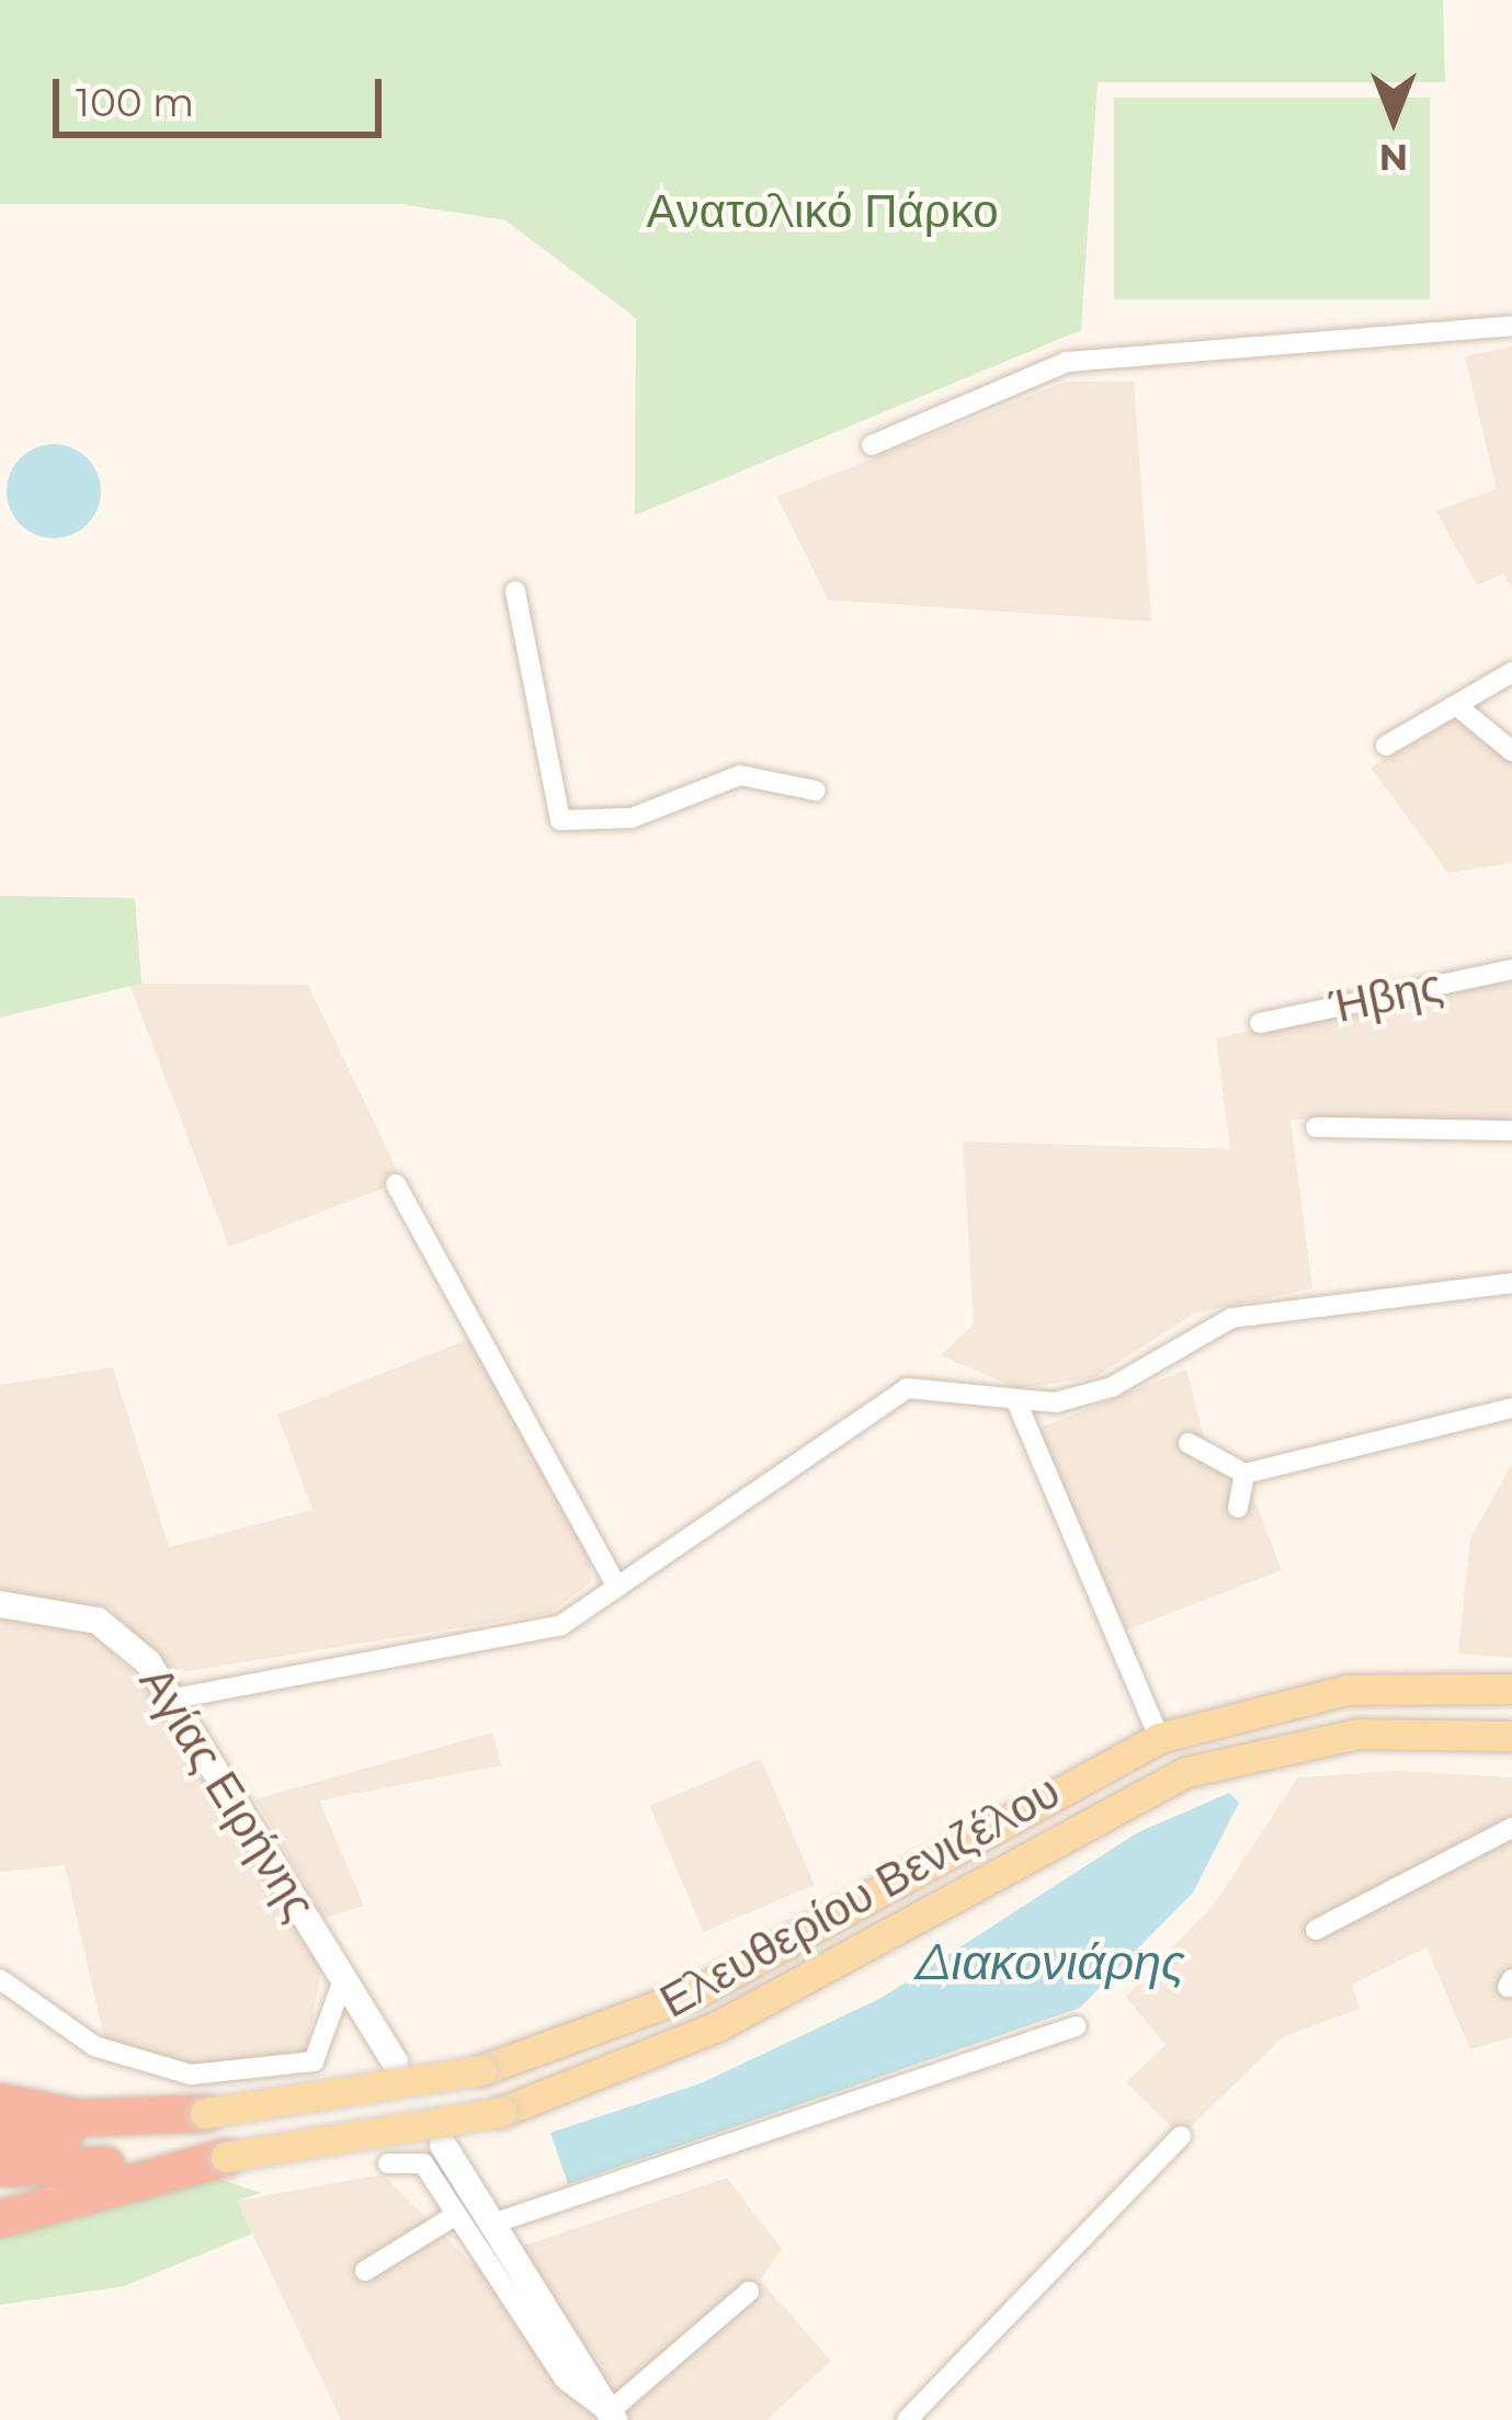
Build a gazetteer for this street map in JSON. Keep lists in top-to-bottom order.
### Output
{
  "streets": {
    "main road": ["Ελευθερίου Βενιζέλου"],
    "street": ["Ήβης", "Αγίας Ειρήνης"]
  },
  "water": ["Διακονιάρης"],
  "parks": ["Ανατολικό Πάρκο"],
  "scale_bar": "100 m",
  "north": "bottom"
}
